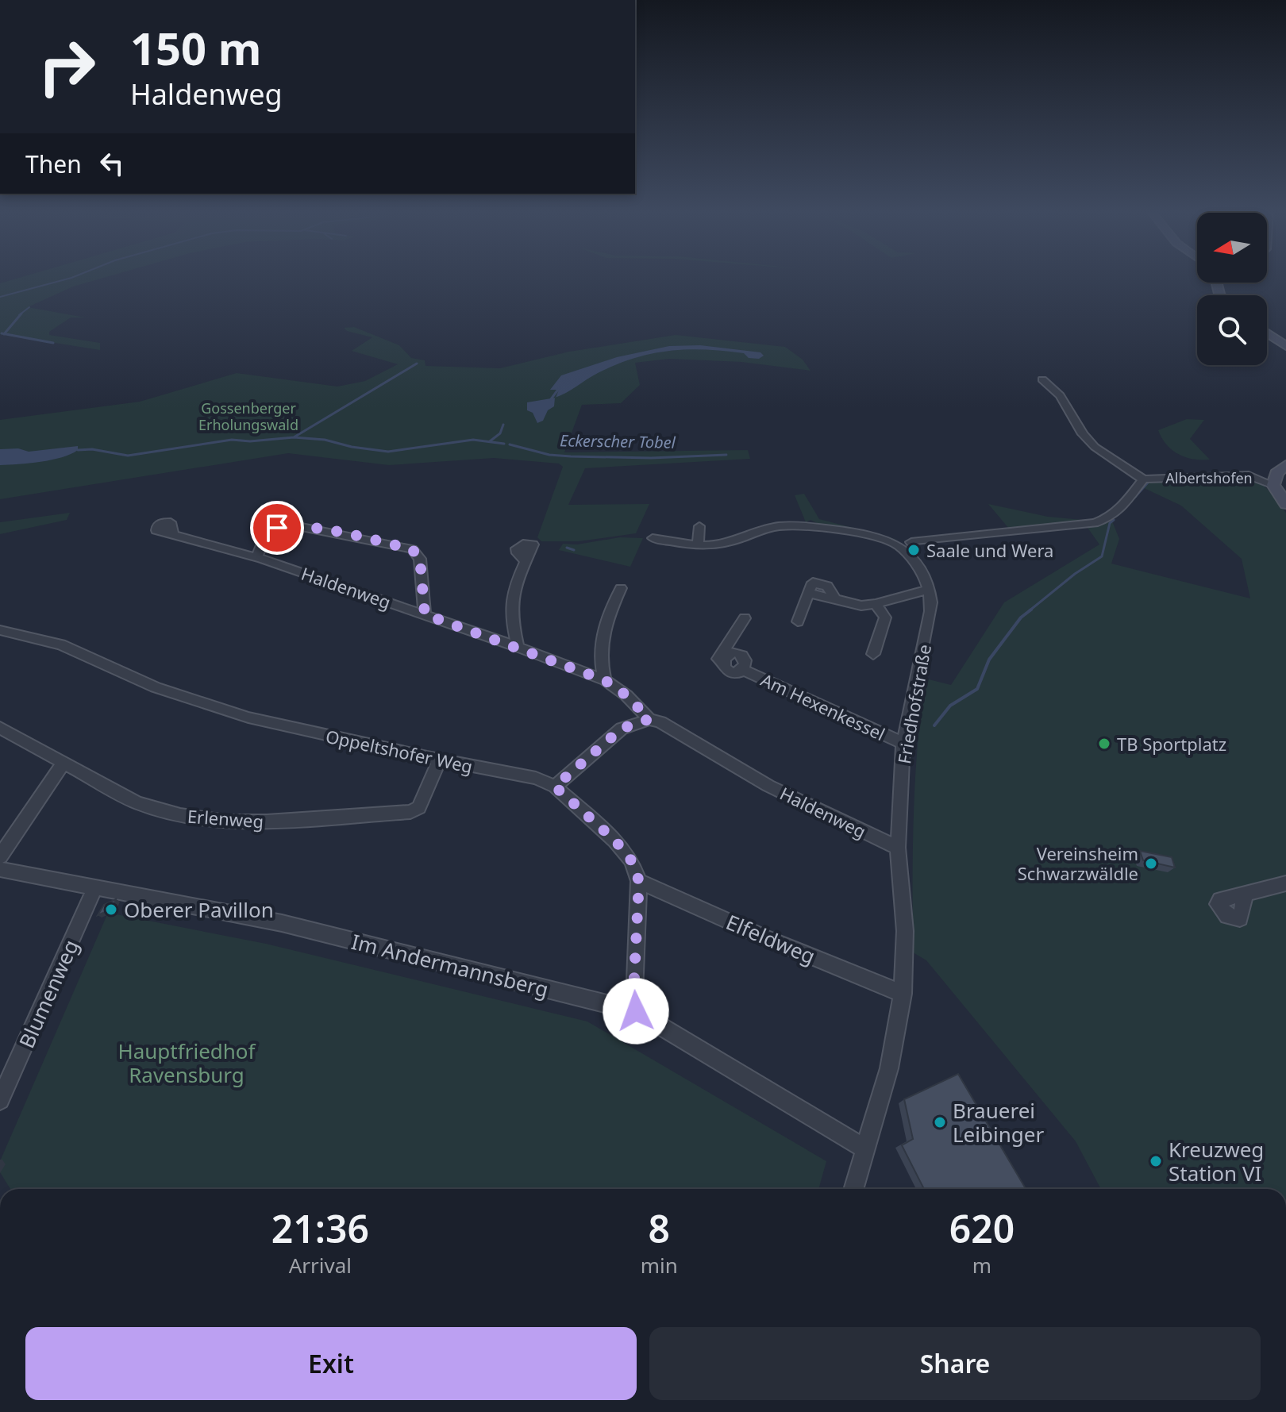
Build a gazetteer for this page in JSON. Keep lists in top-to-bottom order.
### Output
{
  "streets": {
    "street": [
      "Albertshofen",
      "Haldenweg",
      "Friedhofstraße",
      "Am Hexenkessel",
      "Oppeltshofer Weg",
      "Erlenweg",
      "Elfeldweg",
      "Im Andermannsberg",
      "Blumenweg"
    ]
  },
  "crossings": [
    ["Haldenweg", "Friedhofstraße"],
    ["Friedhofstraße", "Am Hexenkessel"],
    ["Friedhofstraße", "Elfeldweg"],
    ["Friedhofstraße", "Im Andermannsberg"],
    ["Oppeltshofer Weg", "Erlenweg"],
    ["Oppeltshofer Weg", "Elfeldweg"],
    ["Oppeltshofer Weg", "Im Andermannsberg"],
    ["Im Andermannsberg", "Blumenweg"]
  ],
  "water": ["Eckerscher Tobel"],
  "parks": ["Gossenberger Erholungswald", "Hauptfriedhof Ravensburg"],
  "places": [
    "Saale und Wera",
    "TB Sportplatz",
    "Vereinsheim Schwarzwäldle",
    "Oberer Pavillon",
    "Brauerei Leibinger",
    "Kreuzweg Station VI"
  ],
  "north": "left",
  "page": {
    "turn": ["150 m", "Haldenweg"],
    "then": "Then",
    "eta": [
      "21:36",
      "Arrival",
      "8",
      "min",
      "620",
      "m"
    ],
    "buttons": ["Exit", "Share"]
  }
}
